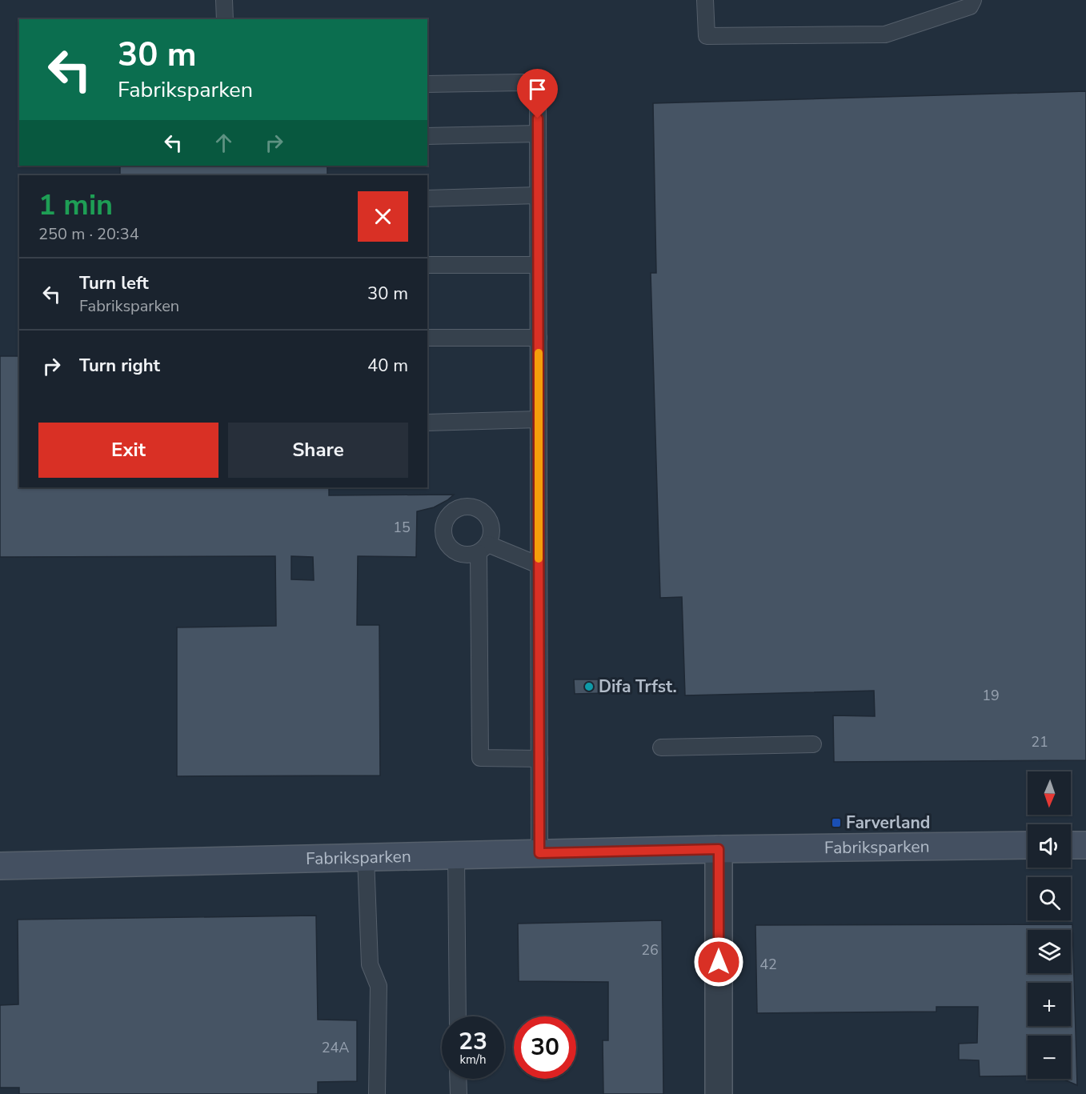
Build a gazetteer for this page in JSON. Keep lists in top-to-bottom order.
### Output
{
  "streets": {
    "street": ["Fabriksparken"]
  },
  "places": {
    "other": ["Difa Trfst."],
    "transit": ["Farverland"]
  },
  "house_numbers": [
    "15",
    "19",
    "21",
    "26",
    "42",
    "24A"
  ],
  "north": "bottom",
  "page": {
    "turn": ["30 m", "Fabriksparken"],
    "heading": ["1 min", "250 m · 20:34"],
    "list": [
      {
        "name": "Turn left",
        "note": "Fabriksparken",
        "value": "30 m"
      },
      {
        "name": "Turn right",
        "value": "40 m"
      }
    ],
    "buttons": ["Exit", "Share"],
    "map_buttons": ["+", "−"],
    "speed": "23 km/h",
    "limit": "30"
  }
}
